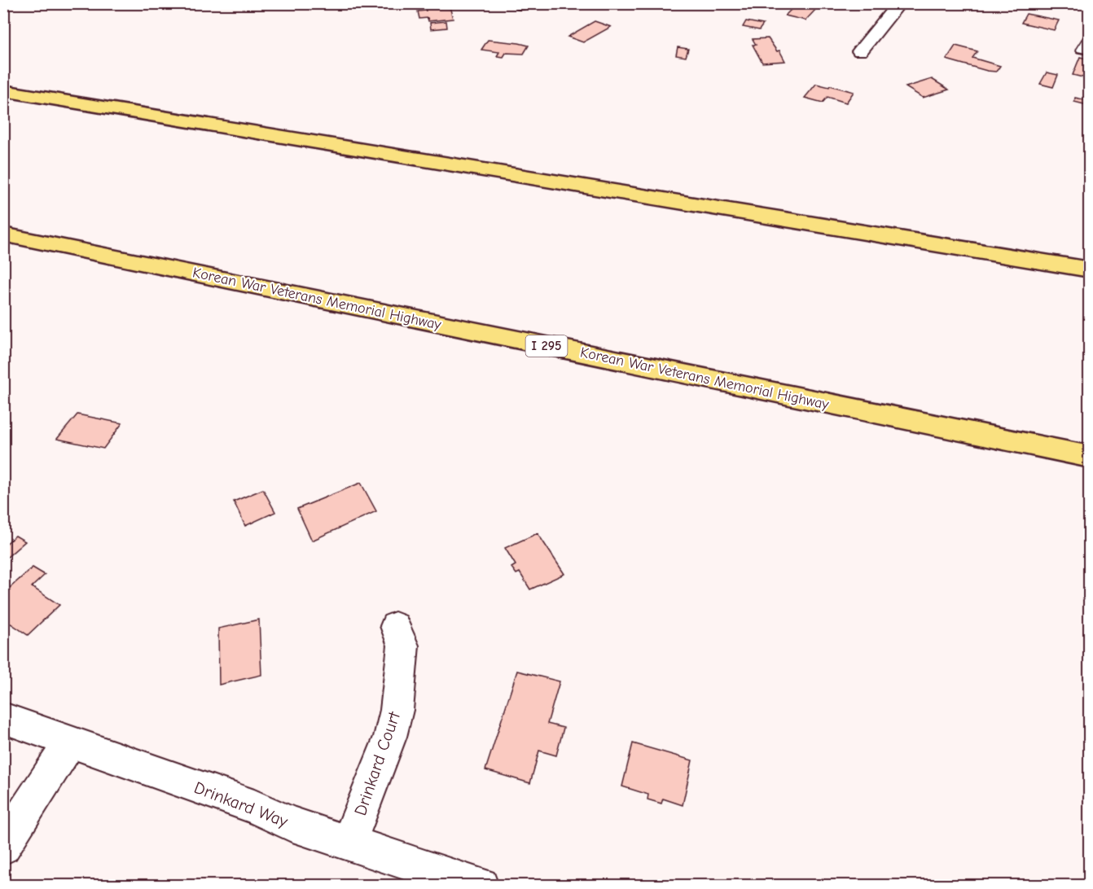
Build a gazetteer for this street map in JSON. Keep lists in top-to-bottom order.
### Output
{
  "streets": {
    "highway": ["Korean War Veterans Memorial Highway", "I 295"],
    "street": ["Drinkard Court", "Drinkard Way"]
  },
  "crossings": [
    ["Drinkard Court", "Drinkard Way"]
  ]
}
